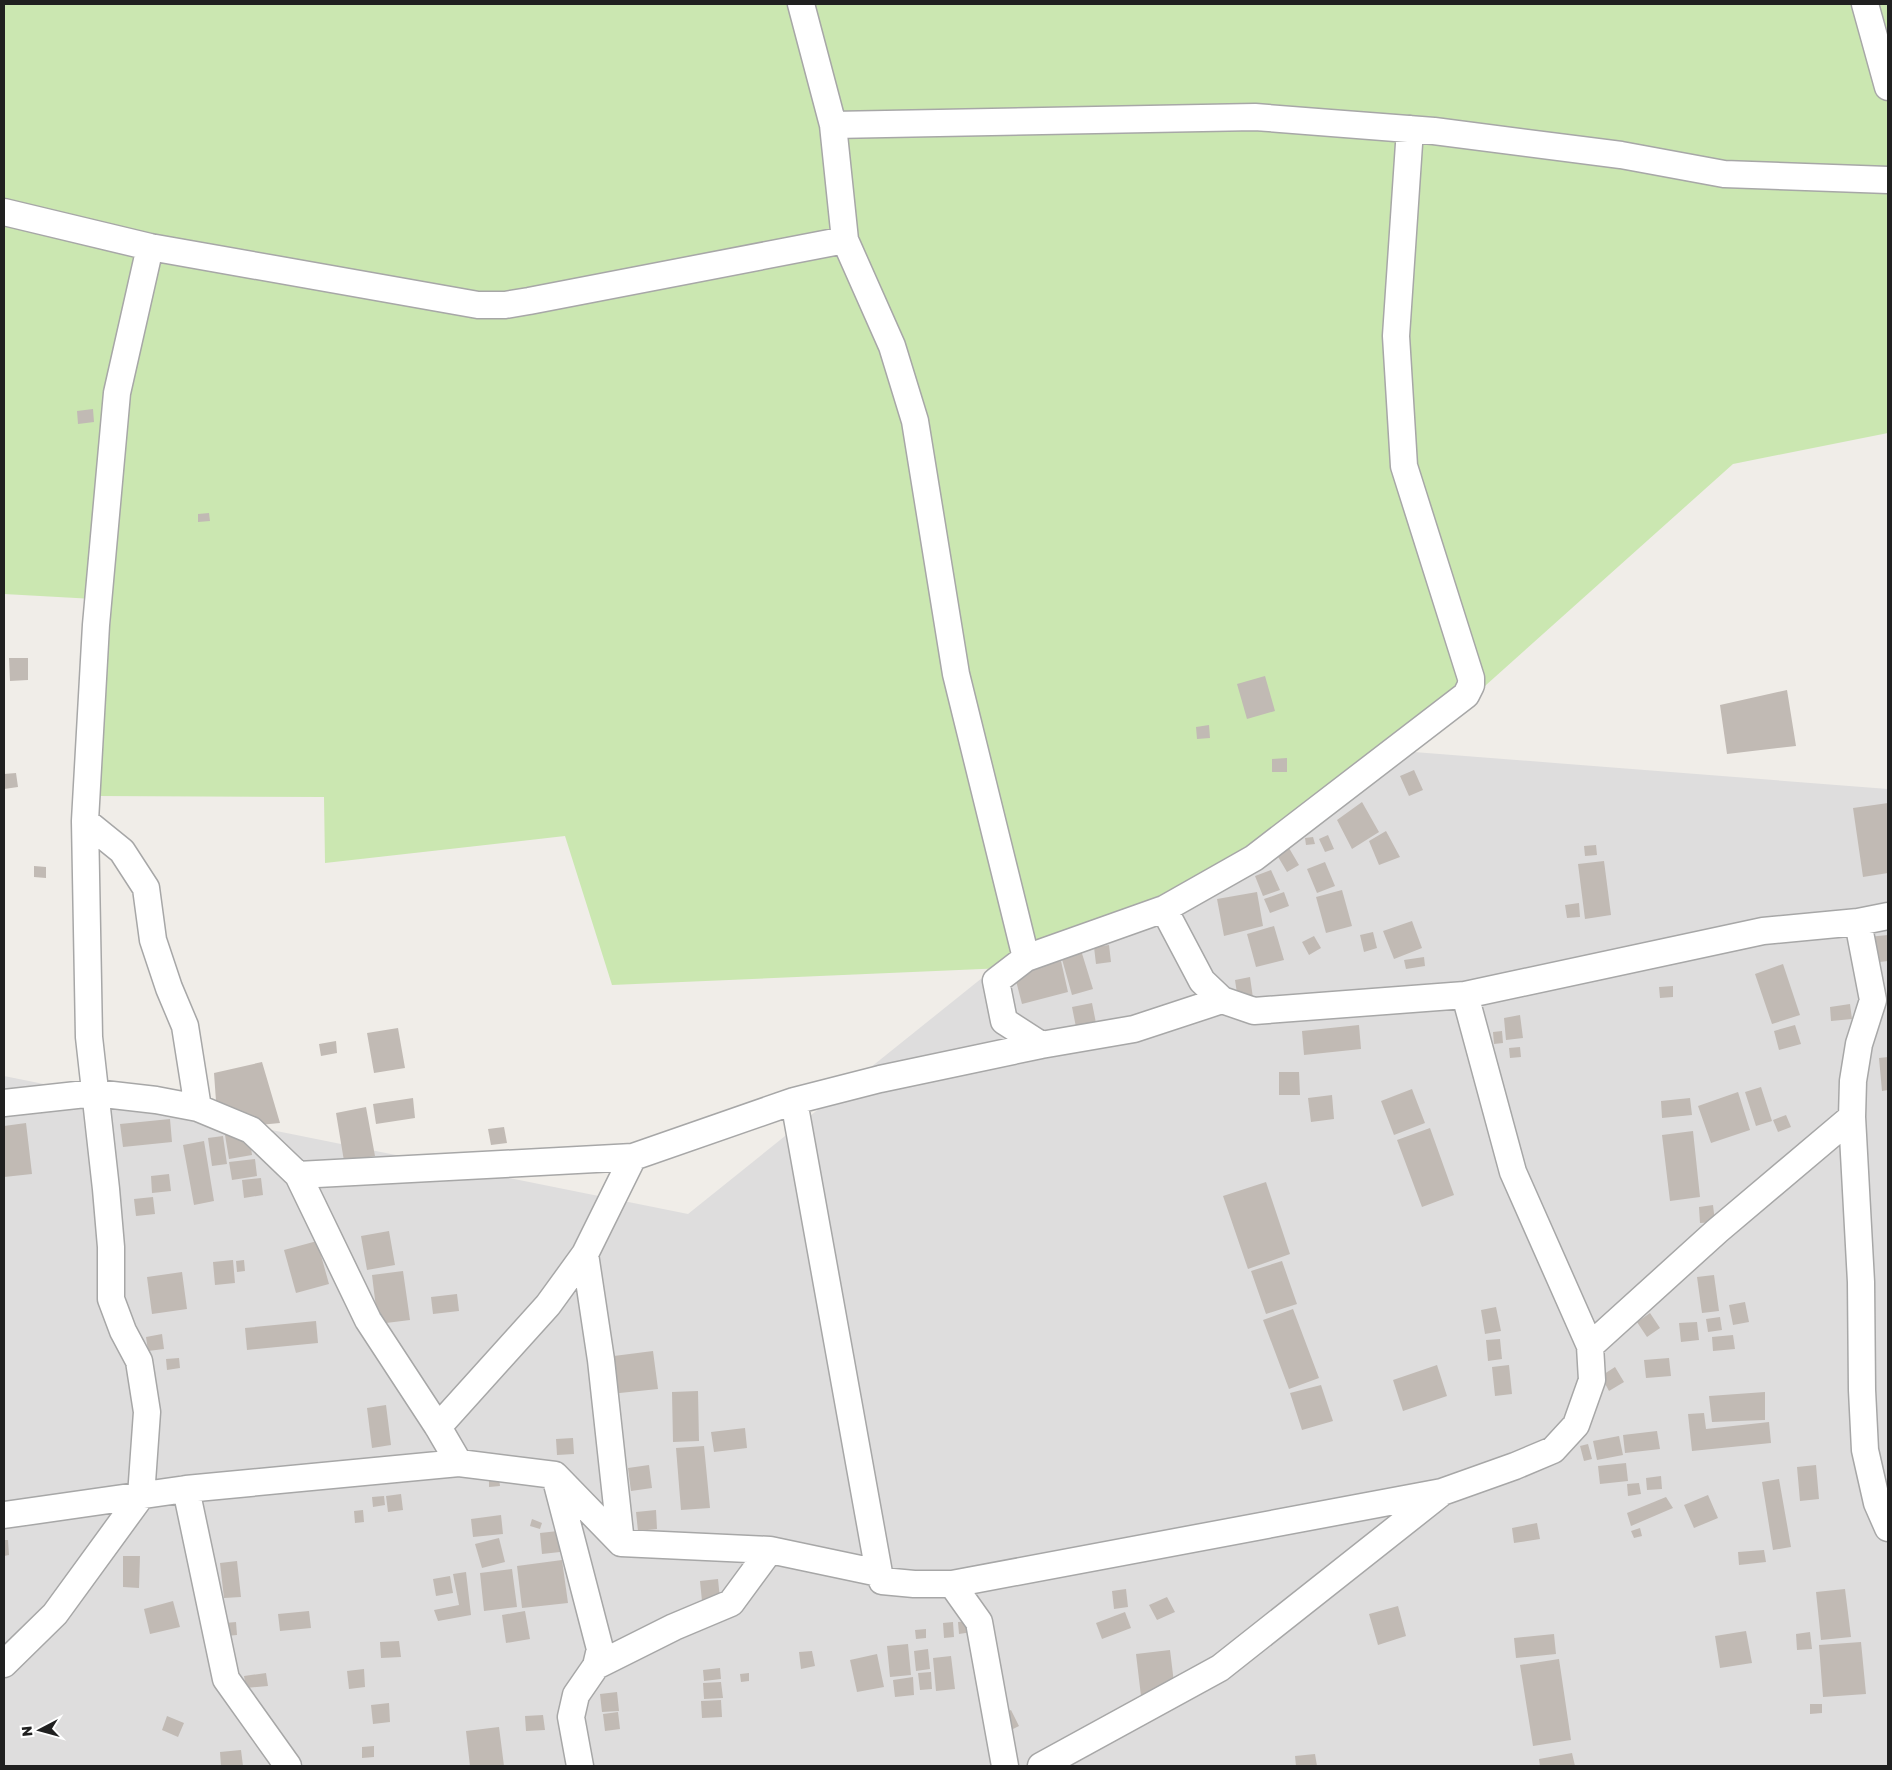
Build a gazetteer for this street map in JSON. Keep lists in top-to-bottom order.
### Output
{
  "north": "left"
}
